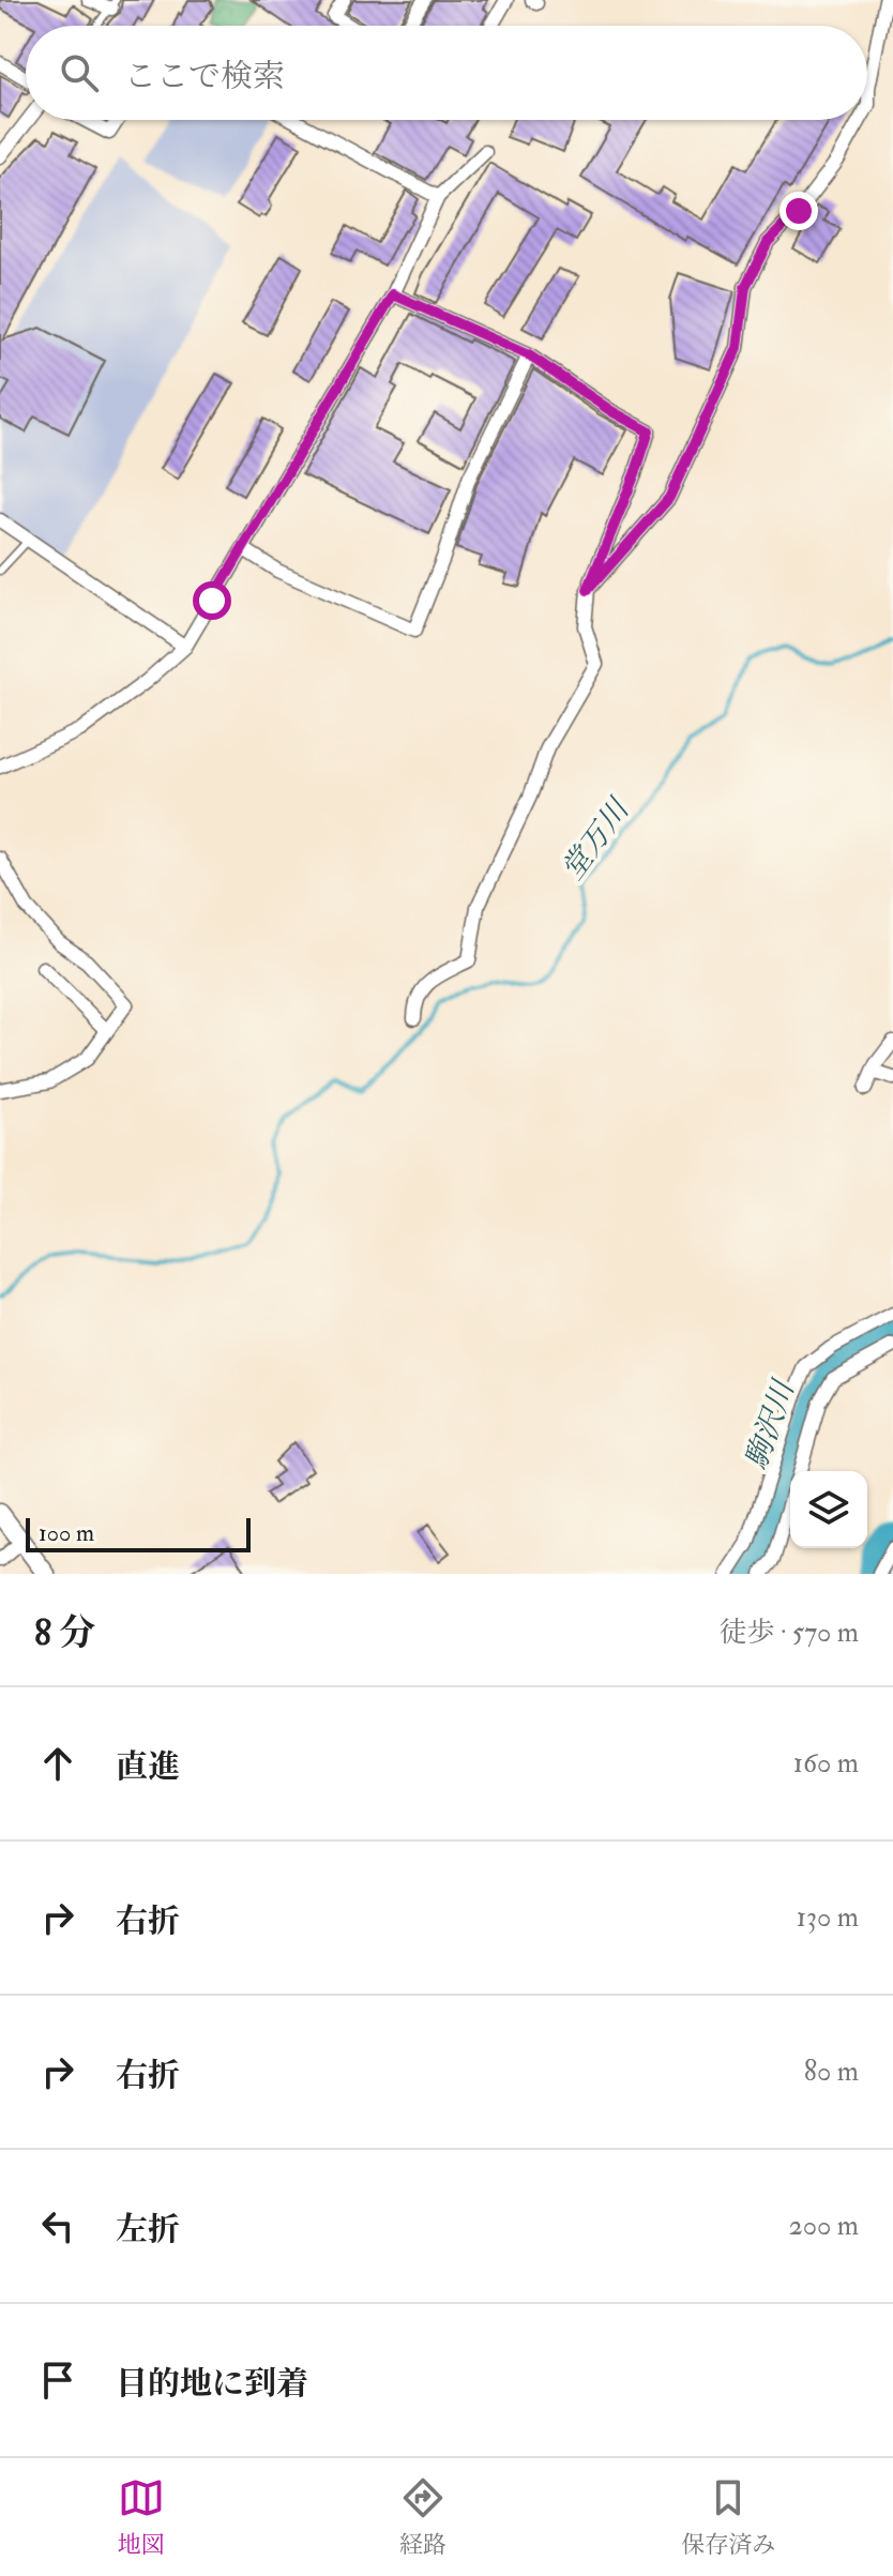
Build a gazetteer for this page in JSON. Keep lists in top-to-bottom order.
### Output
{
  "water": ["堂万川", "駒沢川"],
  "scale_bar": "100 m",
  "page": {
    "search": "ここで検索",
    "scale": "100 m",
    "heading": ["8 分", "徒歩 · 570 m"],
    "list": [
      ["直進", "160 m"],
      ["右折", "130 m"],
      ["右折", "80 m"],
      ["左折", "200 m"],
      "目的地に到着"
    ],
    "nav": ["地図", "経路", "保存済み"]
  }
}
